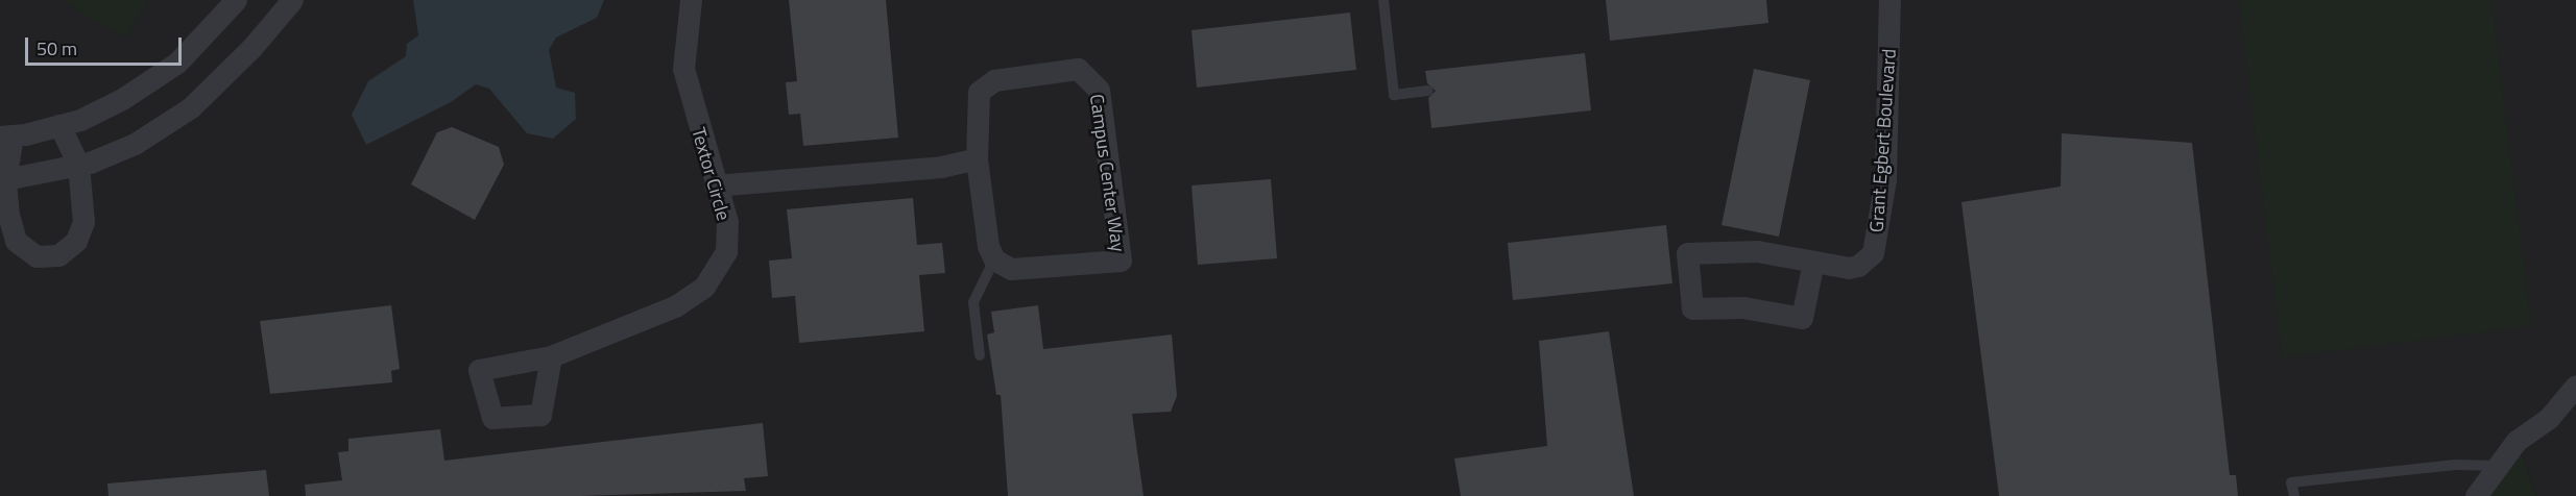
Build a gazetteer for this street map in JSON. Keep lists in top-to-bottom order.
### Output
{
  "streets": {
    "street": ["Grant Egbert Boulevard", "Campus Center Way", "Textor Circle"]
  },
  "scale_bar": "50 m"
}
